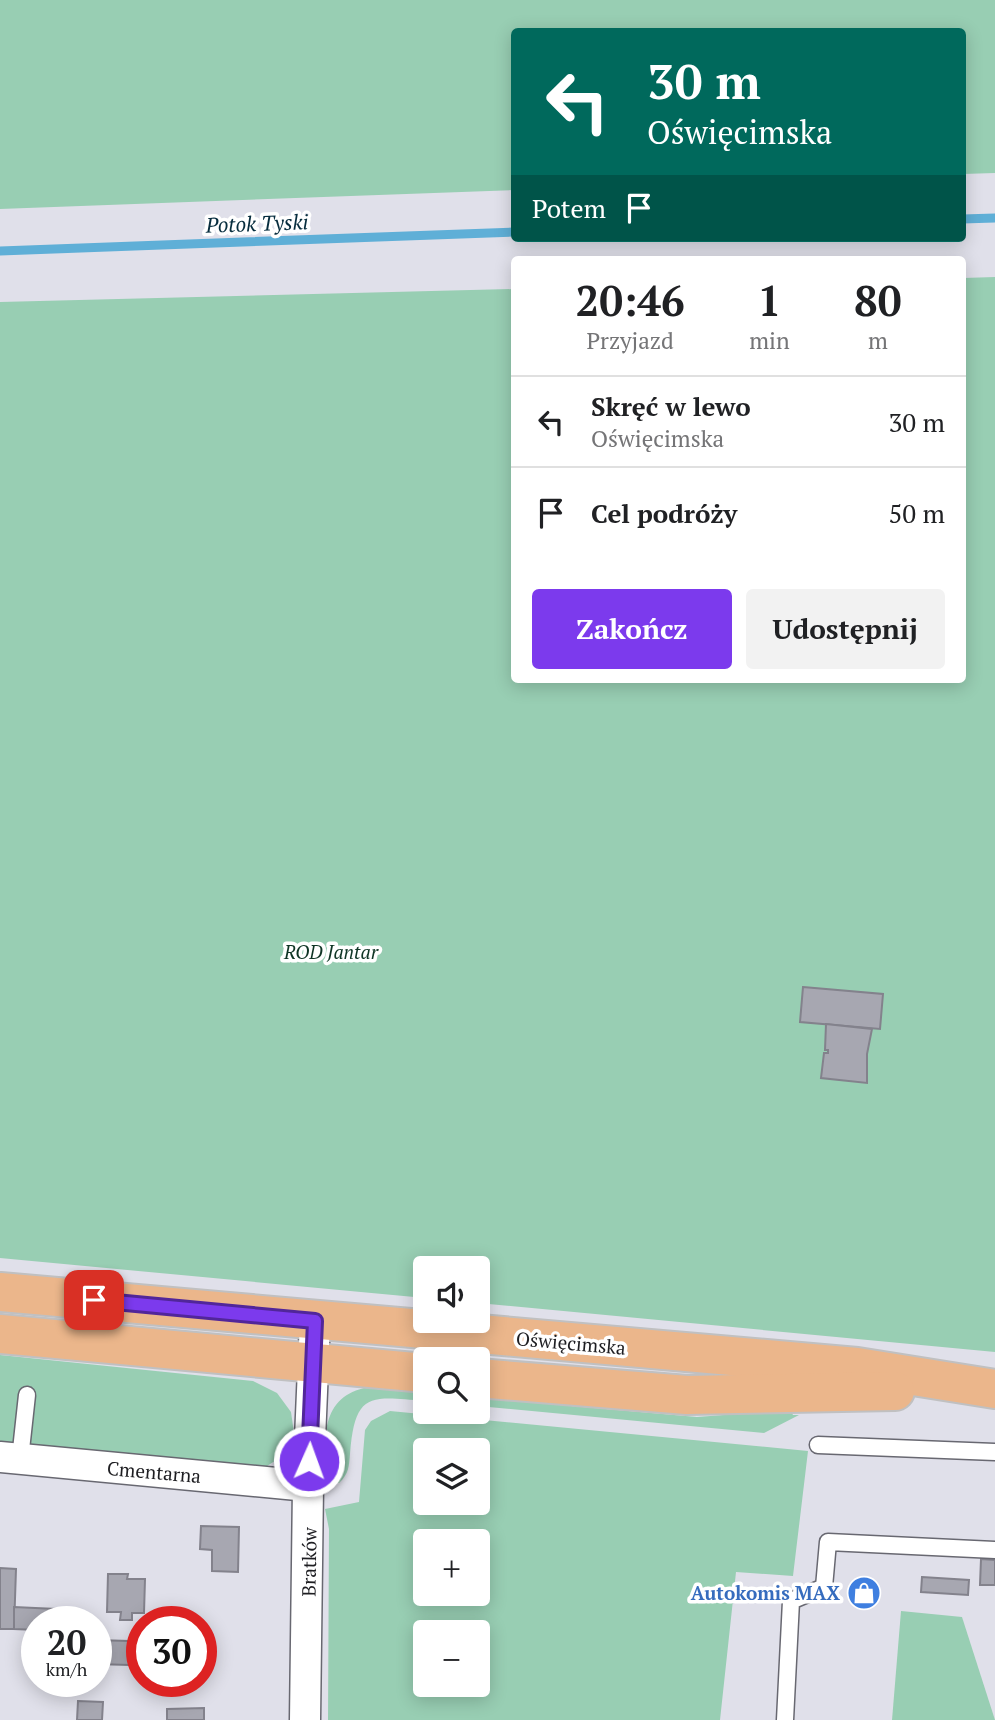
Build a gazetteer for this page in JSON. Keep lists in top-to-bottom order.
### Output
{
  "streets": {
    "main road": ["Oświęcimska"],
    "street": ["Cmentarna", "Bratków"]
  },
  "crossings": [
    ["Oświęcimska", "Bratków"],
    ["Cmentarna", "Bratków"]
  ],
  "water": ["Potok Tyski"],
  "parks": ["ROD Jantar"],
  "places": {
    "shop": ["Autokomis MAX"]
  },
  "page": {
    "turn": ["30 m", "Oświęcimska"],
    "then": "Potem",
    "eta": [
      "20:46",
      "Przyjazd",
      "1",
      "min",
      "80",
      "m"
    ],
    "list": [
      {
        "name": "Skręć w lewo",
        "note": "Oświęcimska",
        "value": "30 m"
      },
      {
        "name": "Cel podróży",
        "value": "50 m"
      }
    ],
    "buttons": ["Zakończ", "Udostępnij"],
    "map_buttons": ["+", "−"],
    "speed": "20 km/h",
    "limit": "30"
  }
}
